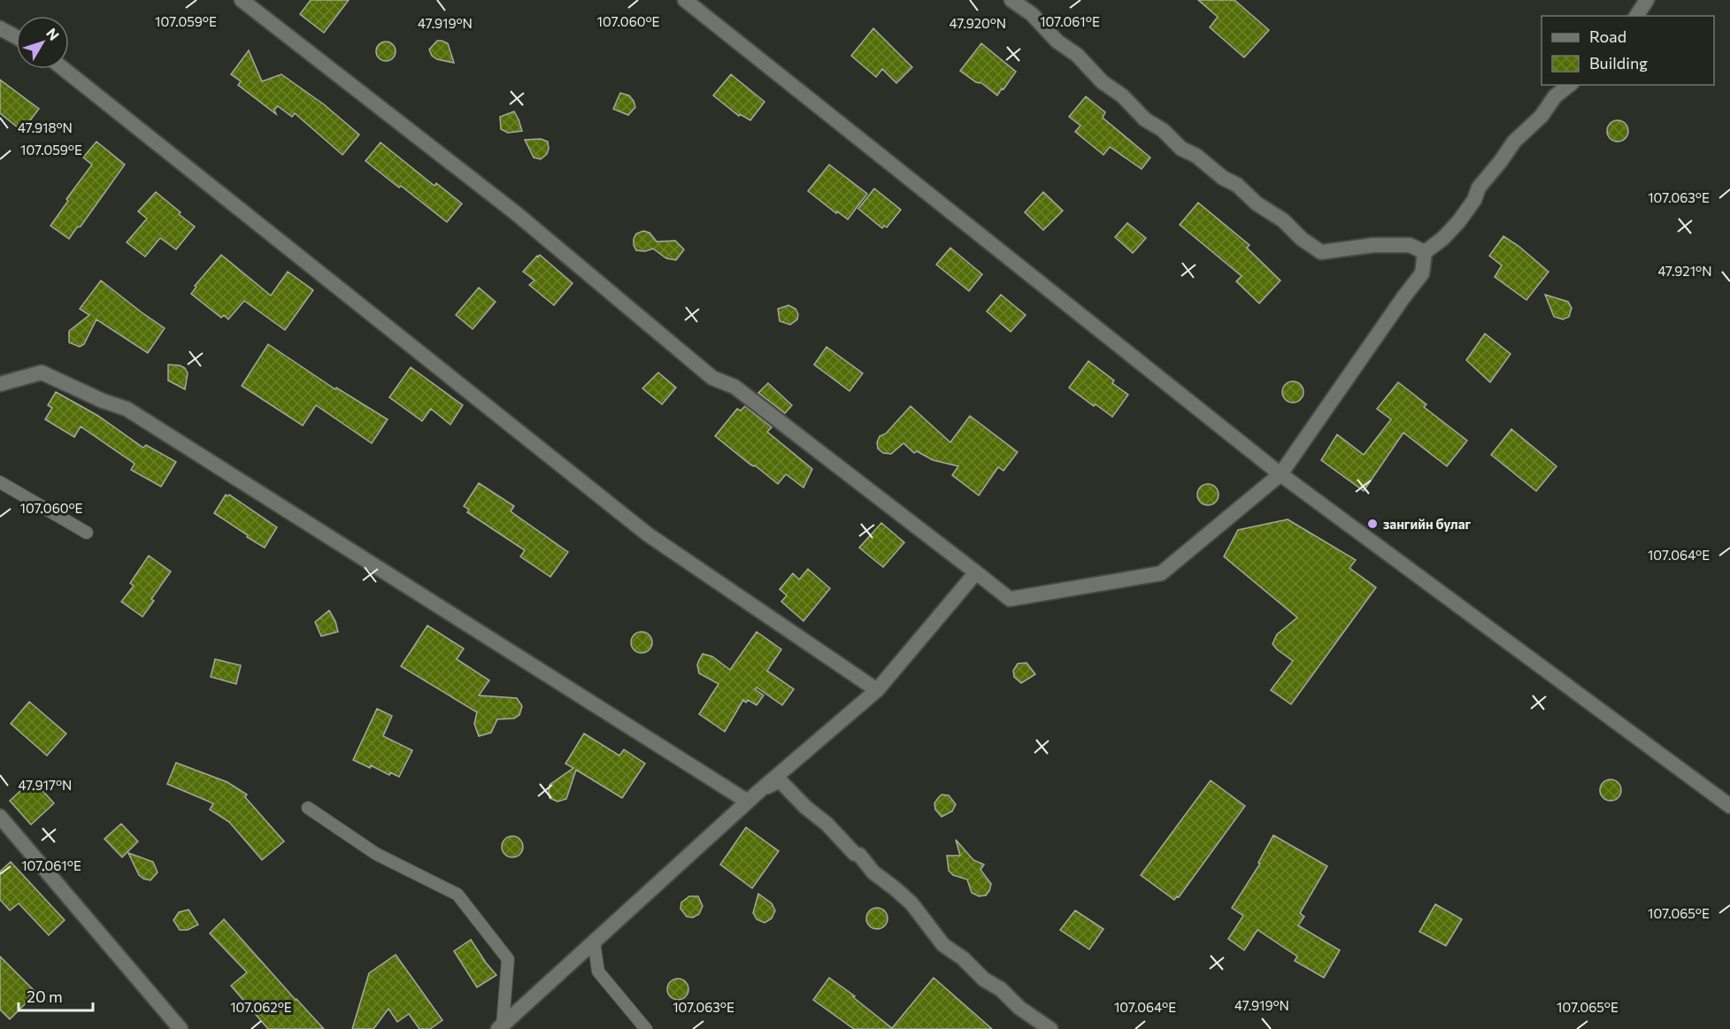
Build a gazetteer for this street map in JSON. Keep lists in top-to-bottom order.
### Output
{
  "places": ["зангийн булаг"],
  "legend": ["Road", "Building"],
  "scale_bar": "20 m",
  "north": "top right",
  "coordinates": [
    "107.059°E",
    "107.060°E",
    "107.061°E",
    "47.919°N",
    "47.920°N",
    "47.918°N",
    "107.063°E",
    "47.921°N",
    "107.064°E",
    "47.917°N",
    "107.065°E",
    "107.062°E"
  ]
}
